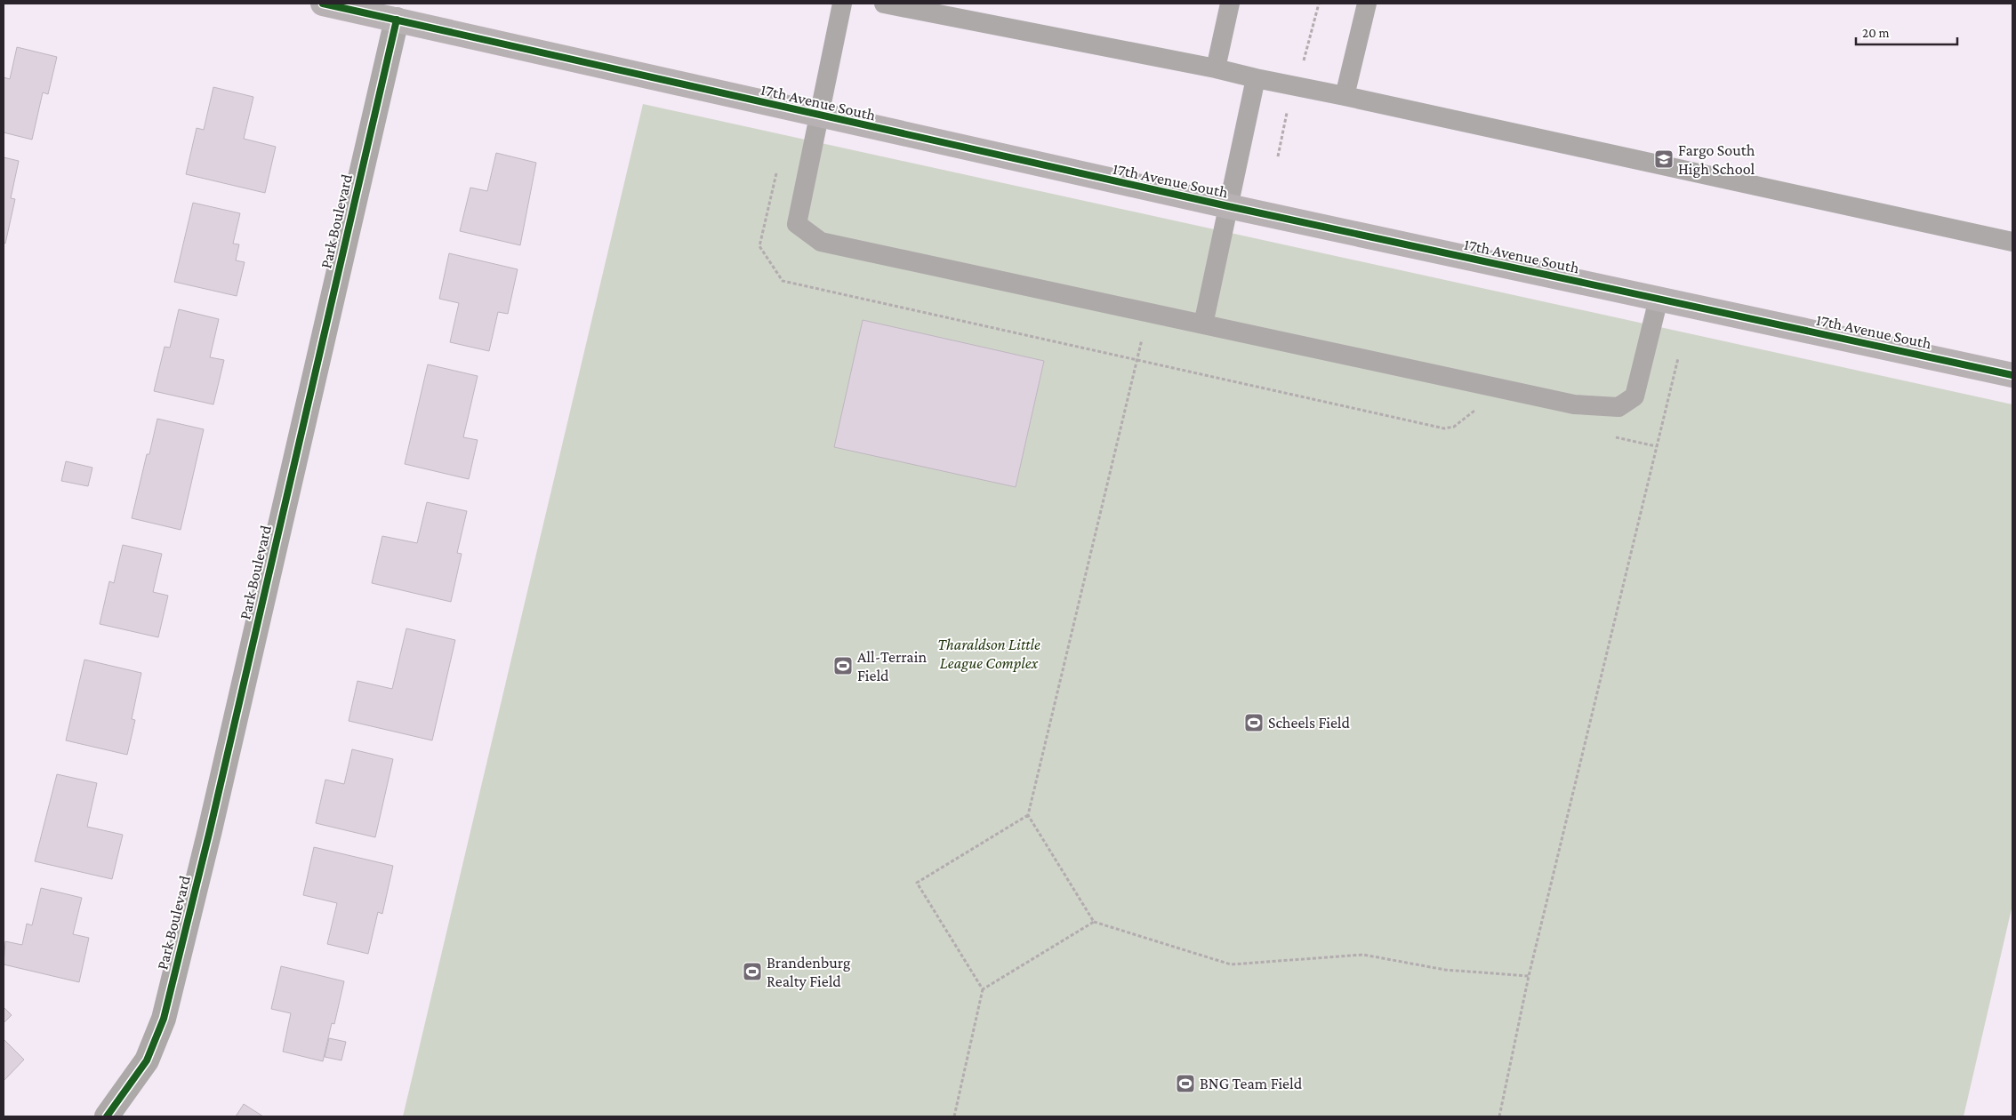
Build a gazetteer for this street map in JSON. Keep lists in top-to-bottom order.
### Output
{
  "streets": {
    "street": ["17th Avenue South", "Park Boulevard"]
  },
  "crossings": [
    ["17th Avenue South", "Park Boulevard"]
  ],
  "parks": ["Tharaldson Little League Complex"],
  "places": {
    "school or university": ["Fargo South High School"],
    "sports": [
      "All-Terrain Field",
      "Scheels Field",
      "Brandenburg Realty Field",
      "BNG Team Field"
    ]
  },
  "scale_bar": "20 m"
}
